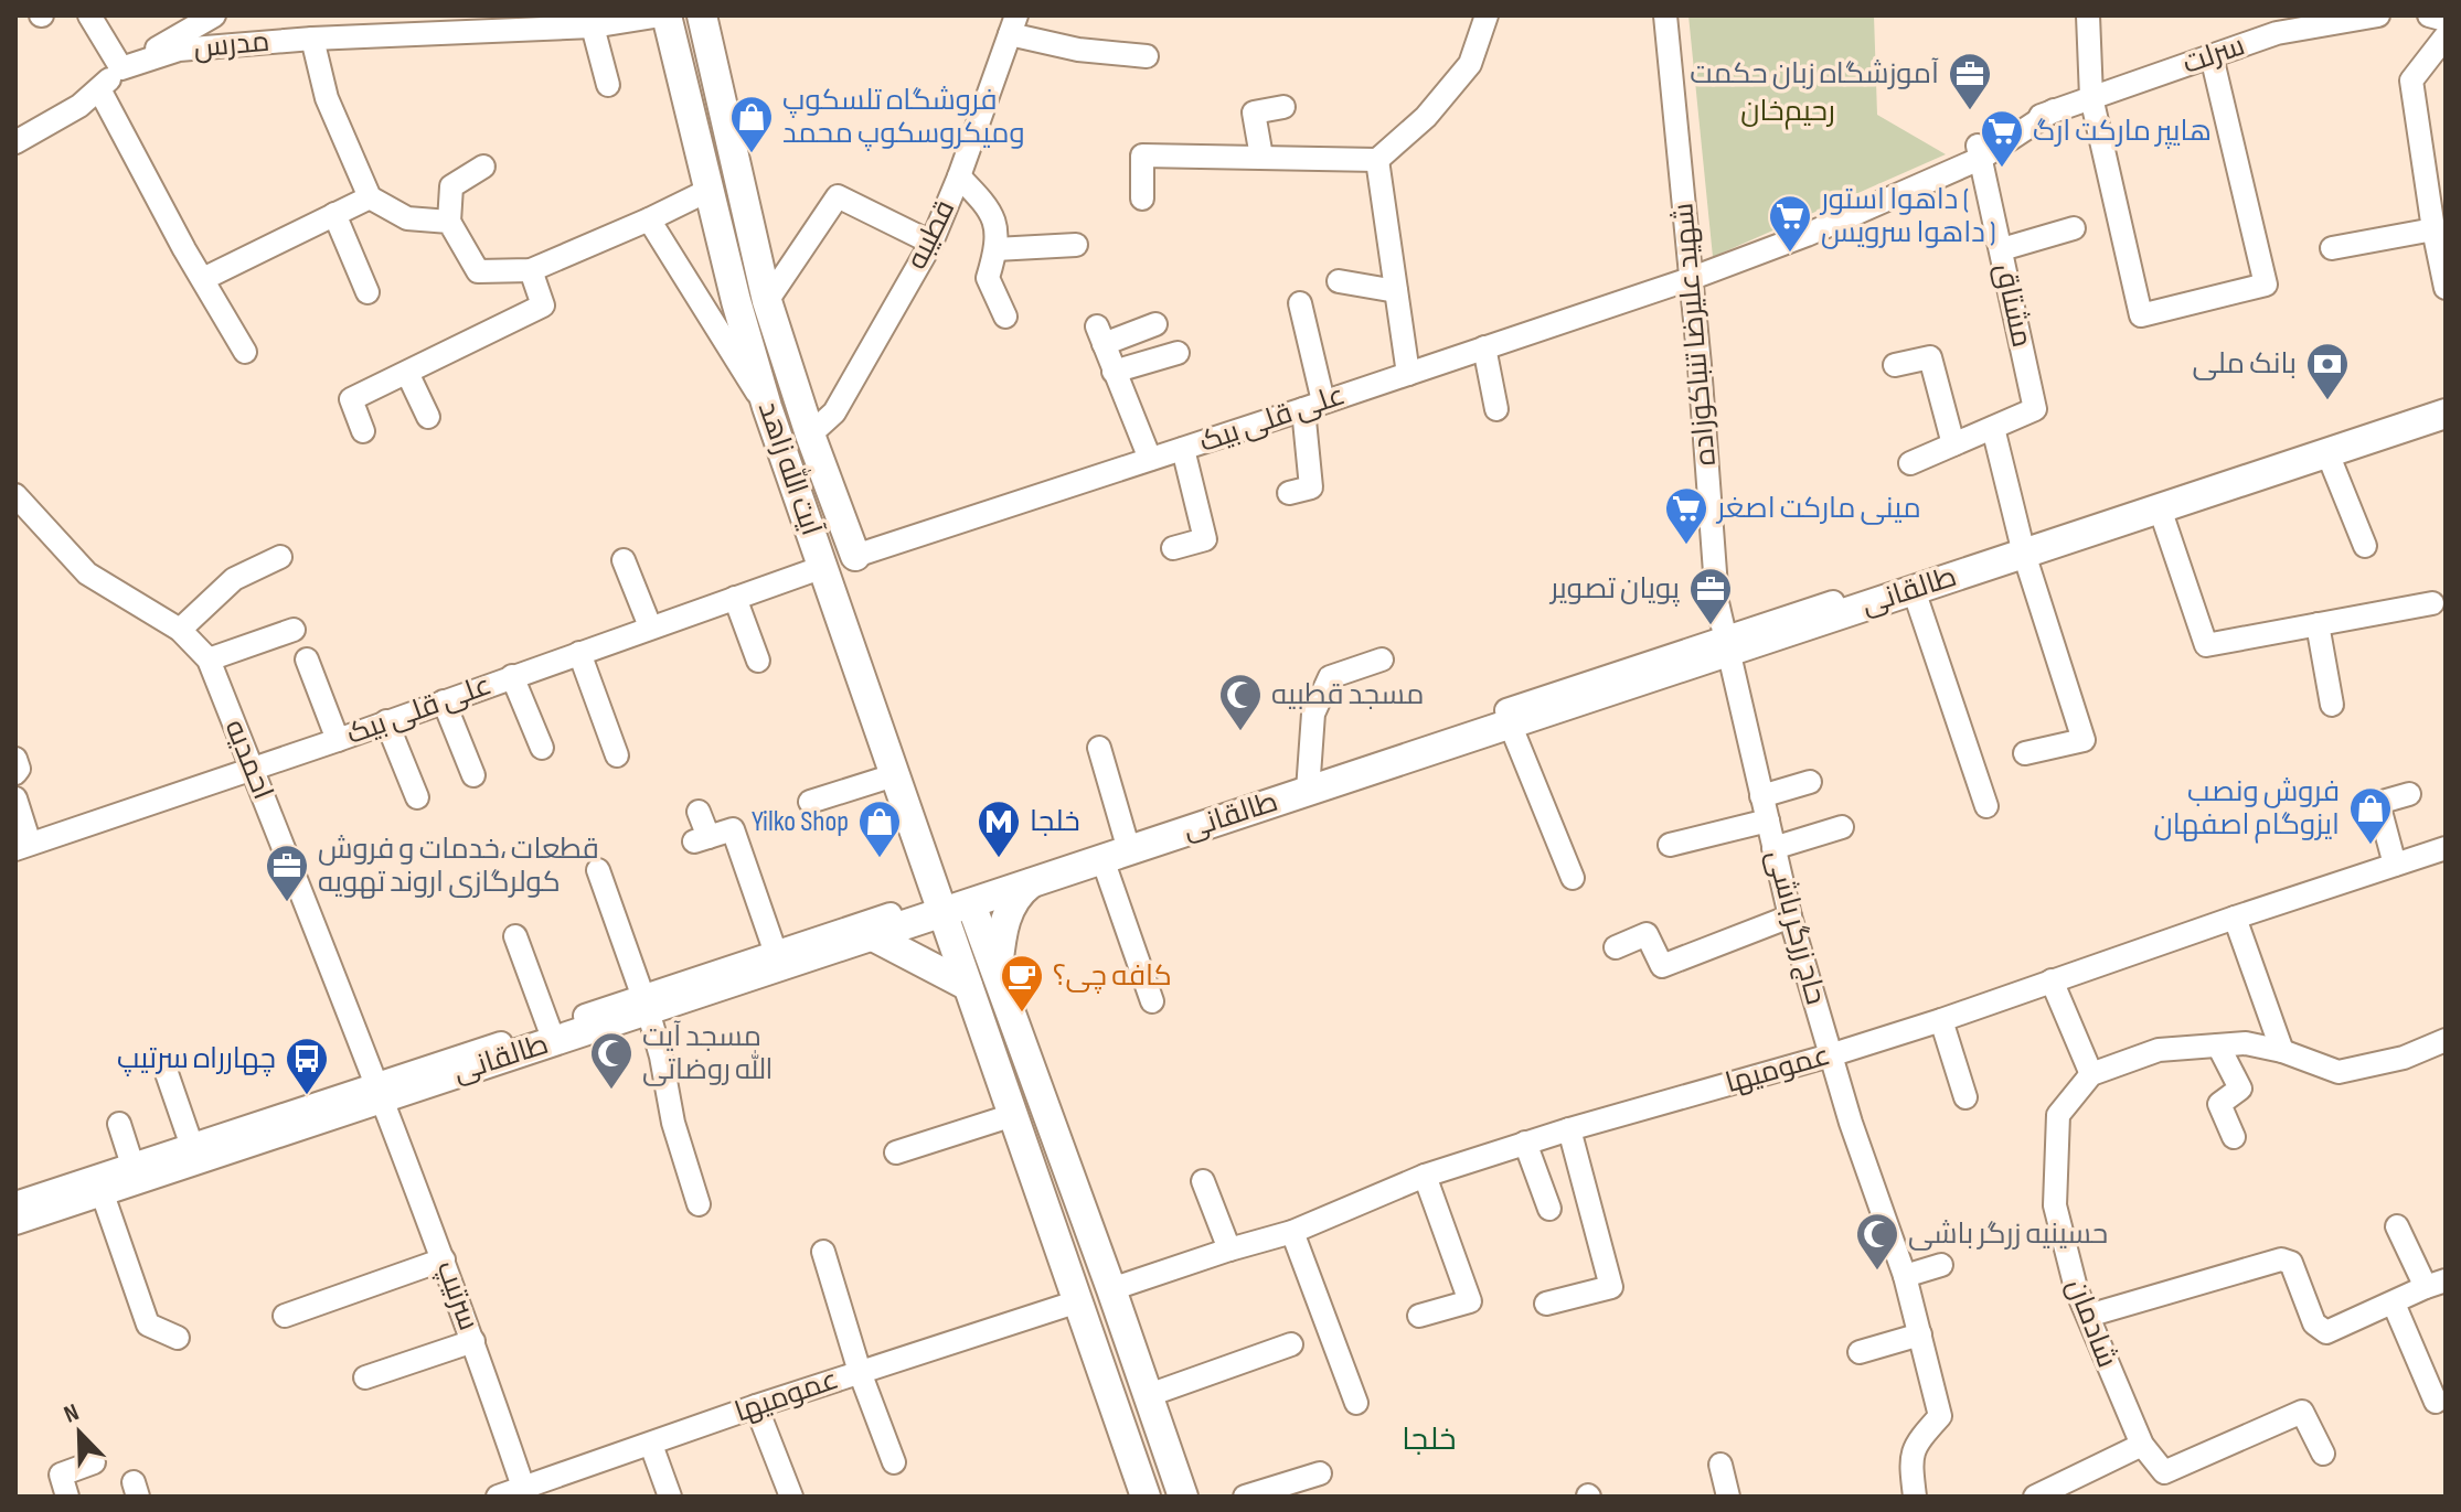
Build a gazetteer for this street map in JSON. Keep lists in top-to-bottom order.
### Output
{
  "streets": {
    "main road": ["آیت الله زاهد", "طالقانی"],
    "street": [
      "مدرس",
      "سرلت",
      "قطیبه",
      "مشتاق",
      "شهید علیرضا تنباکوزاده",
      "علی قلی بیک",
      "احمدیه",
      "حاج زرگر باشی",
      "عمومیها",
      "سرتیپ",
      "شادمان"
    ]
  },
  "crossings": [
    ["مدرس", "آیت الله زاهد"],
    ["سرلت", "مشتاق"],
    ["سرلت", "شهید علیرضا تنباکوزاده"],
    ["سرلت", "علی قلی بیک"],
    ["قطیبه", "آیت الله زاهد"],
    ["شهید علیرضا تنباکوزاده", "علی قلی بیک"],
    ["شهید علیرضا تنباکوزاده", "طالقانی"],
    ["شهید علیرضا تنباکوزاده", "حاج زرگر باشی"],
    ["علی قلی بیک", "آیت الله زاهد"],
    ["علی قلی بیک", "احمدیه"],
    ["آیت الله زاهد", "طالقانی"],
    ["طالقانی", "احمدیه"],
    ["طالقانی", "حاج زرگر باشی"],
    ["طالقانی", "سرتیپ"],
    ["احمدیه", "سرتیپ"],
    ["حاج زرگر باشی", "عمومیها"],
    ["عمومیها", "سرتیپ"]
  ],
  "districts": ["خلجا"],
  "parks": ["رحیم‌خان"],
  "places": {
    "office": ["آموزشگاه زبان حکمت", "پویان تصویر", "قطعات ،خدمات و فروش کولرگازی اروند تهویه"],
    "shop": ["فروشگاه تلسکوپ ومیکروسکوپ محمد", "فروش ونصب ایزوگام اصفهان", "Yilko Shop"],
    "supermarket": ["هایپر مارکت ارگ", "داهوا استور ( داهوا سرویس )", "مینی مارکت اصغر"],
    "bank": ["بانک ملی"],
    "mosque": ["مسجد قطبیه", "مسجد آیت الله روضاتی", "حسینیه زرگر باشی"],
    "metro station": ["خلجا"],
    "cafe": ["کافه چی؟"],
    "bus stop": ["چهارراه سرتیپ"]
  },
  "north": "top left"
}
